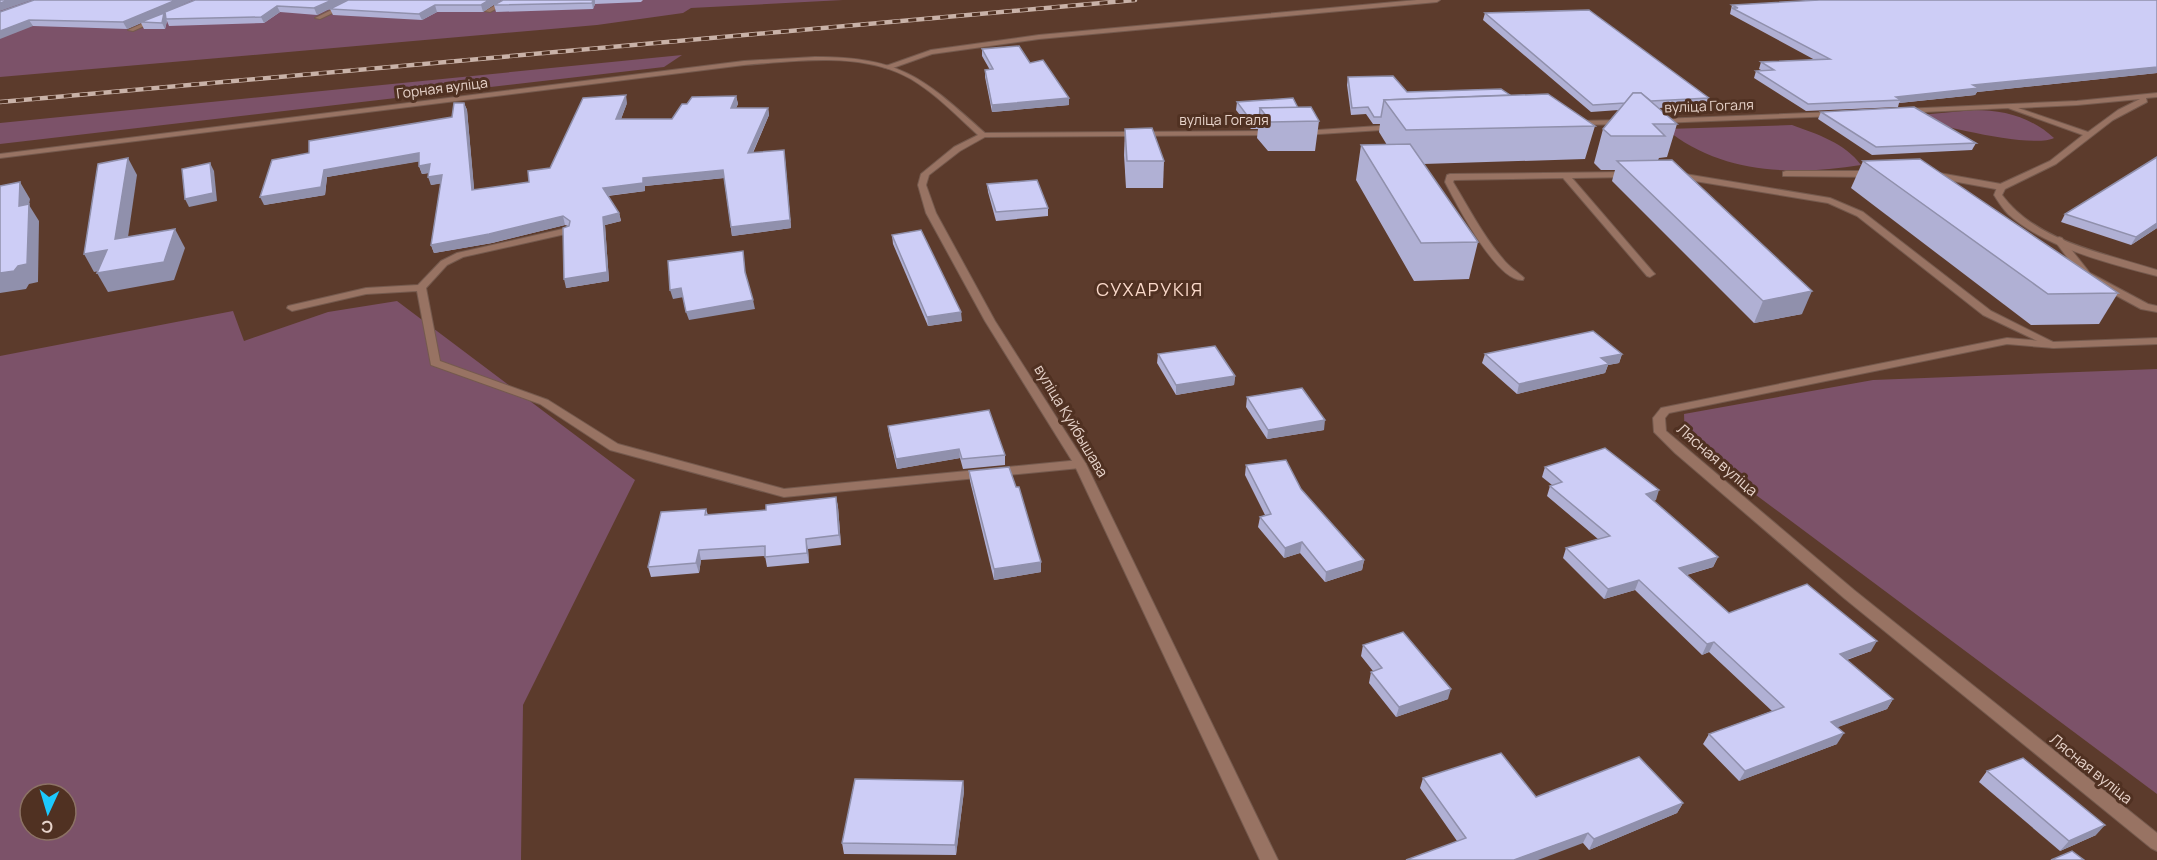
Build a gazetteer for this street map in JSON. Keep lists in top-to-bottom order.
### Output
{
  "streets": {
    "street": [
      "Горная вуліца",
      "вуліца Гогаля",
      "вуліца Куйбышава",
      "Лясная вуліца"
    ]
  },
  "crossings": [
    ["вуліца Гогаля", "вуліца Куйбышава"]
  ],
  "districts": ["СУХАРУКІЯ"],
  "north": "bottom"
}
